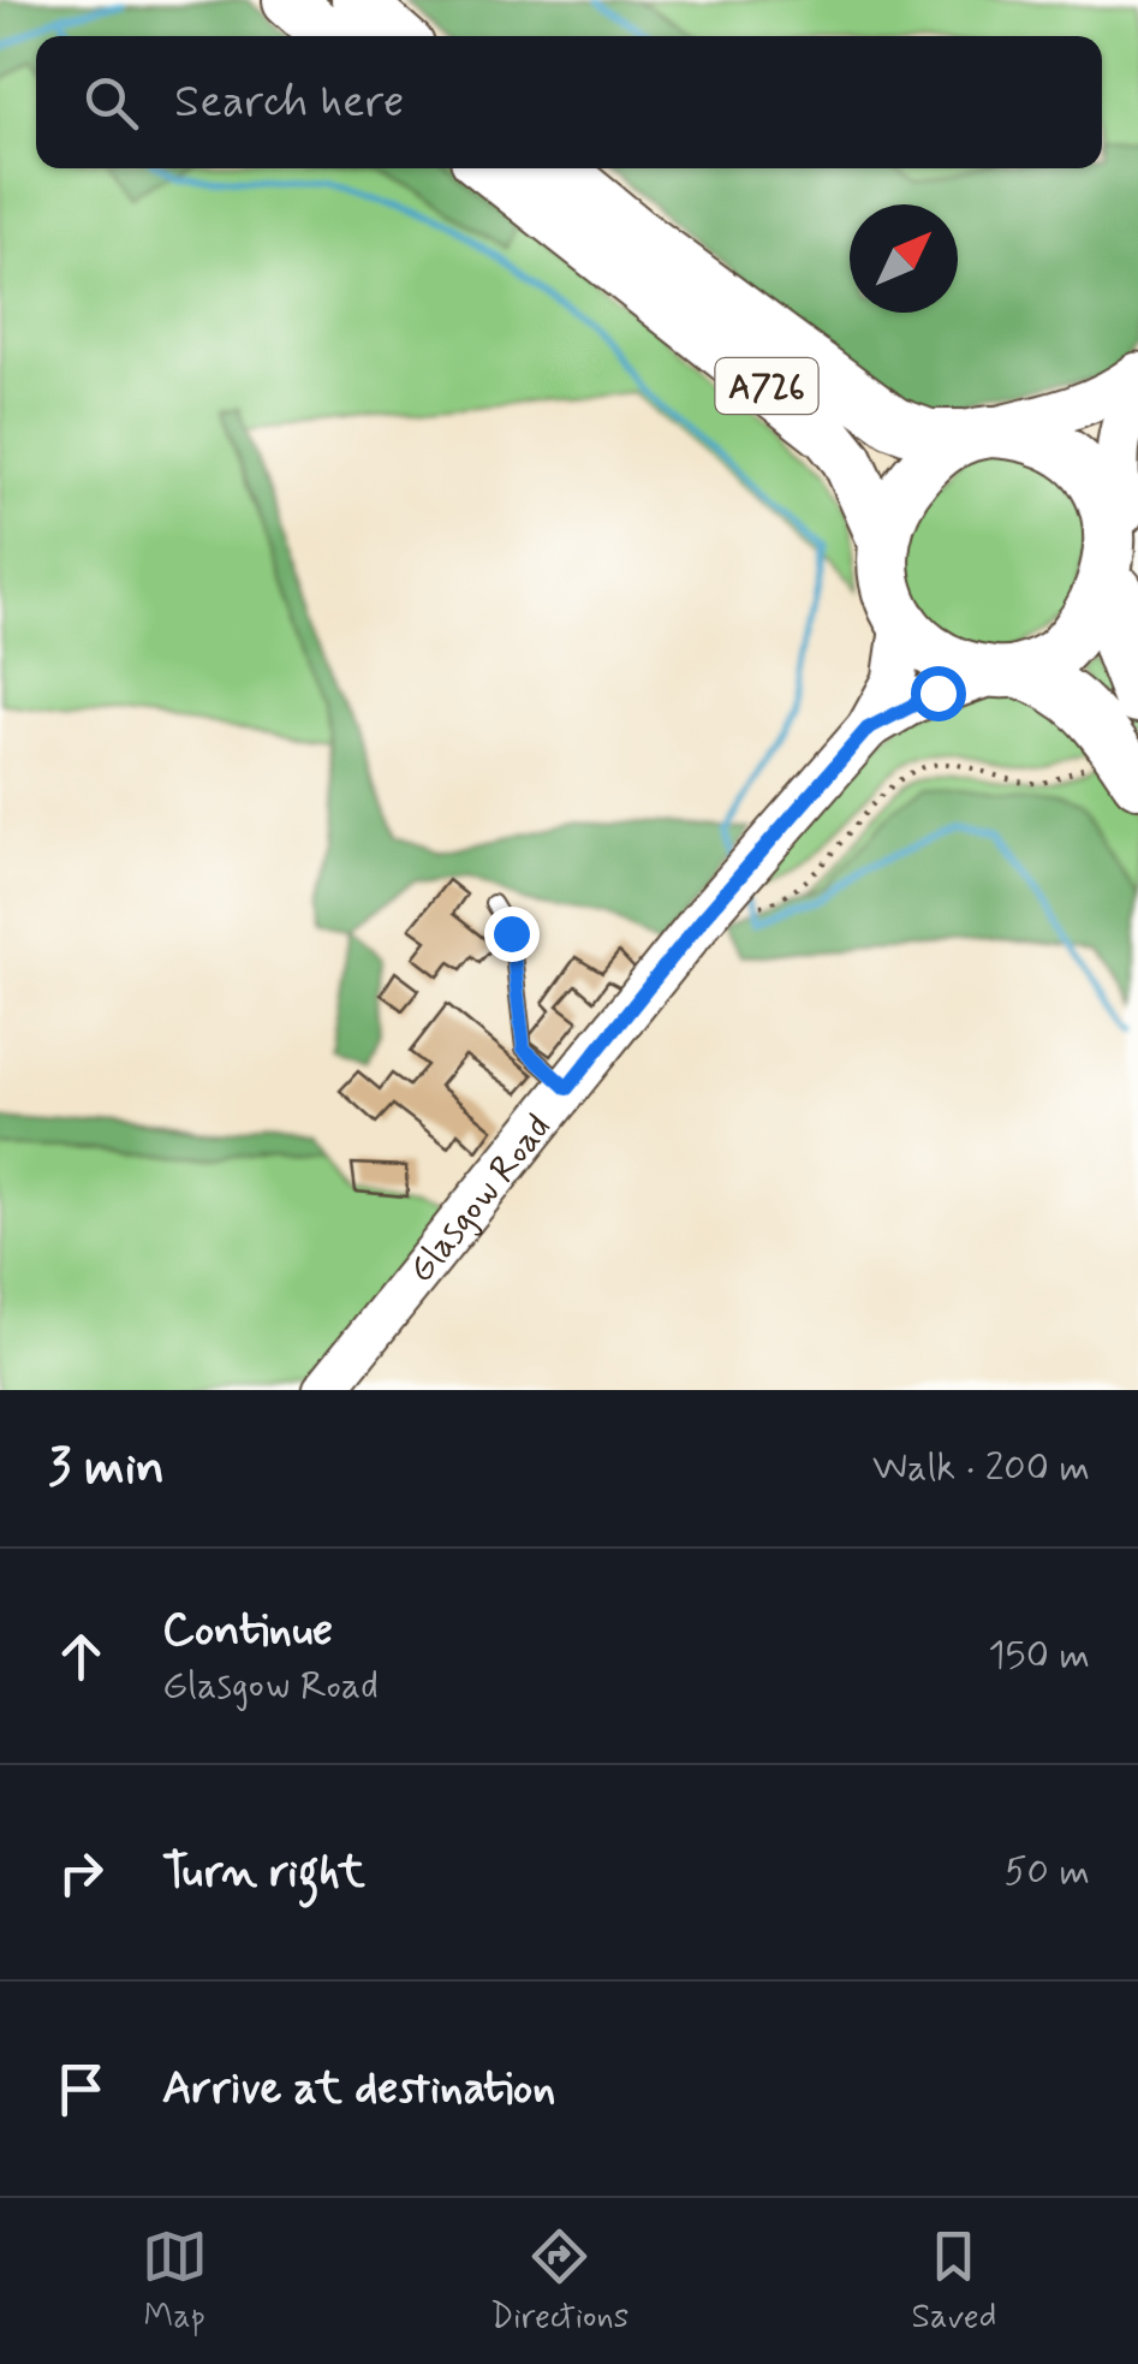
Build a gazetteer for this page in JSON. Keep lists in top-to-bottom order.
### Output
{
  "streets": {
    "highway": ["A726"],
    "main road": ["Glasgow Road"]
  },
  "crossings": [
    ["A726", "Glasgow Road"]
  ],
  "north": "top right",
  "page": {
    "search": "Search here",
    "heading": ["3 min", "Walk · 200 m"],
    "list": [
      ["Continue", "Glasgow Road", "150 m"],
      ["Turn right", "50 m"],
      "Arrive at destination"
    ],
    "nav": ["Map", "Directions", "Saved"]
  }
}
